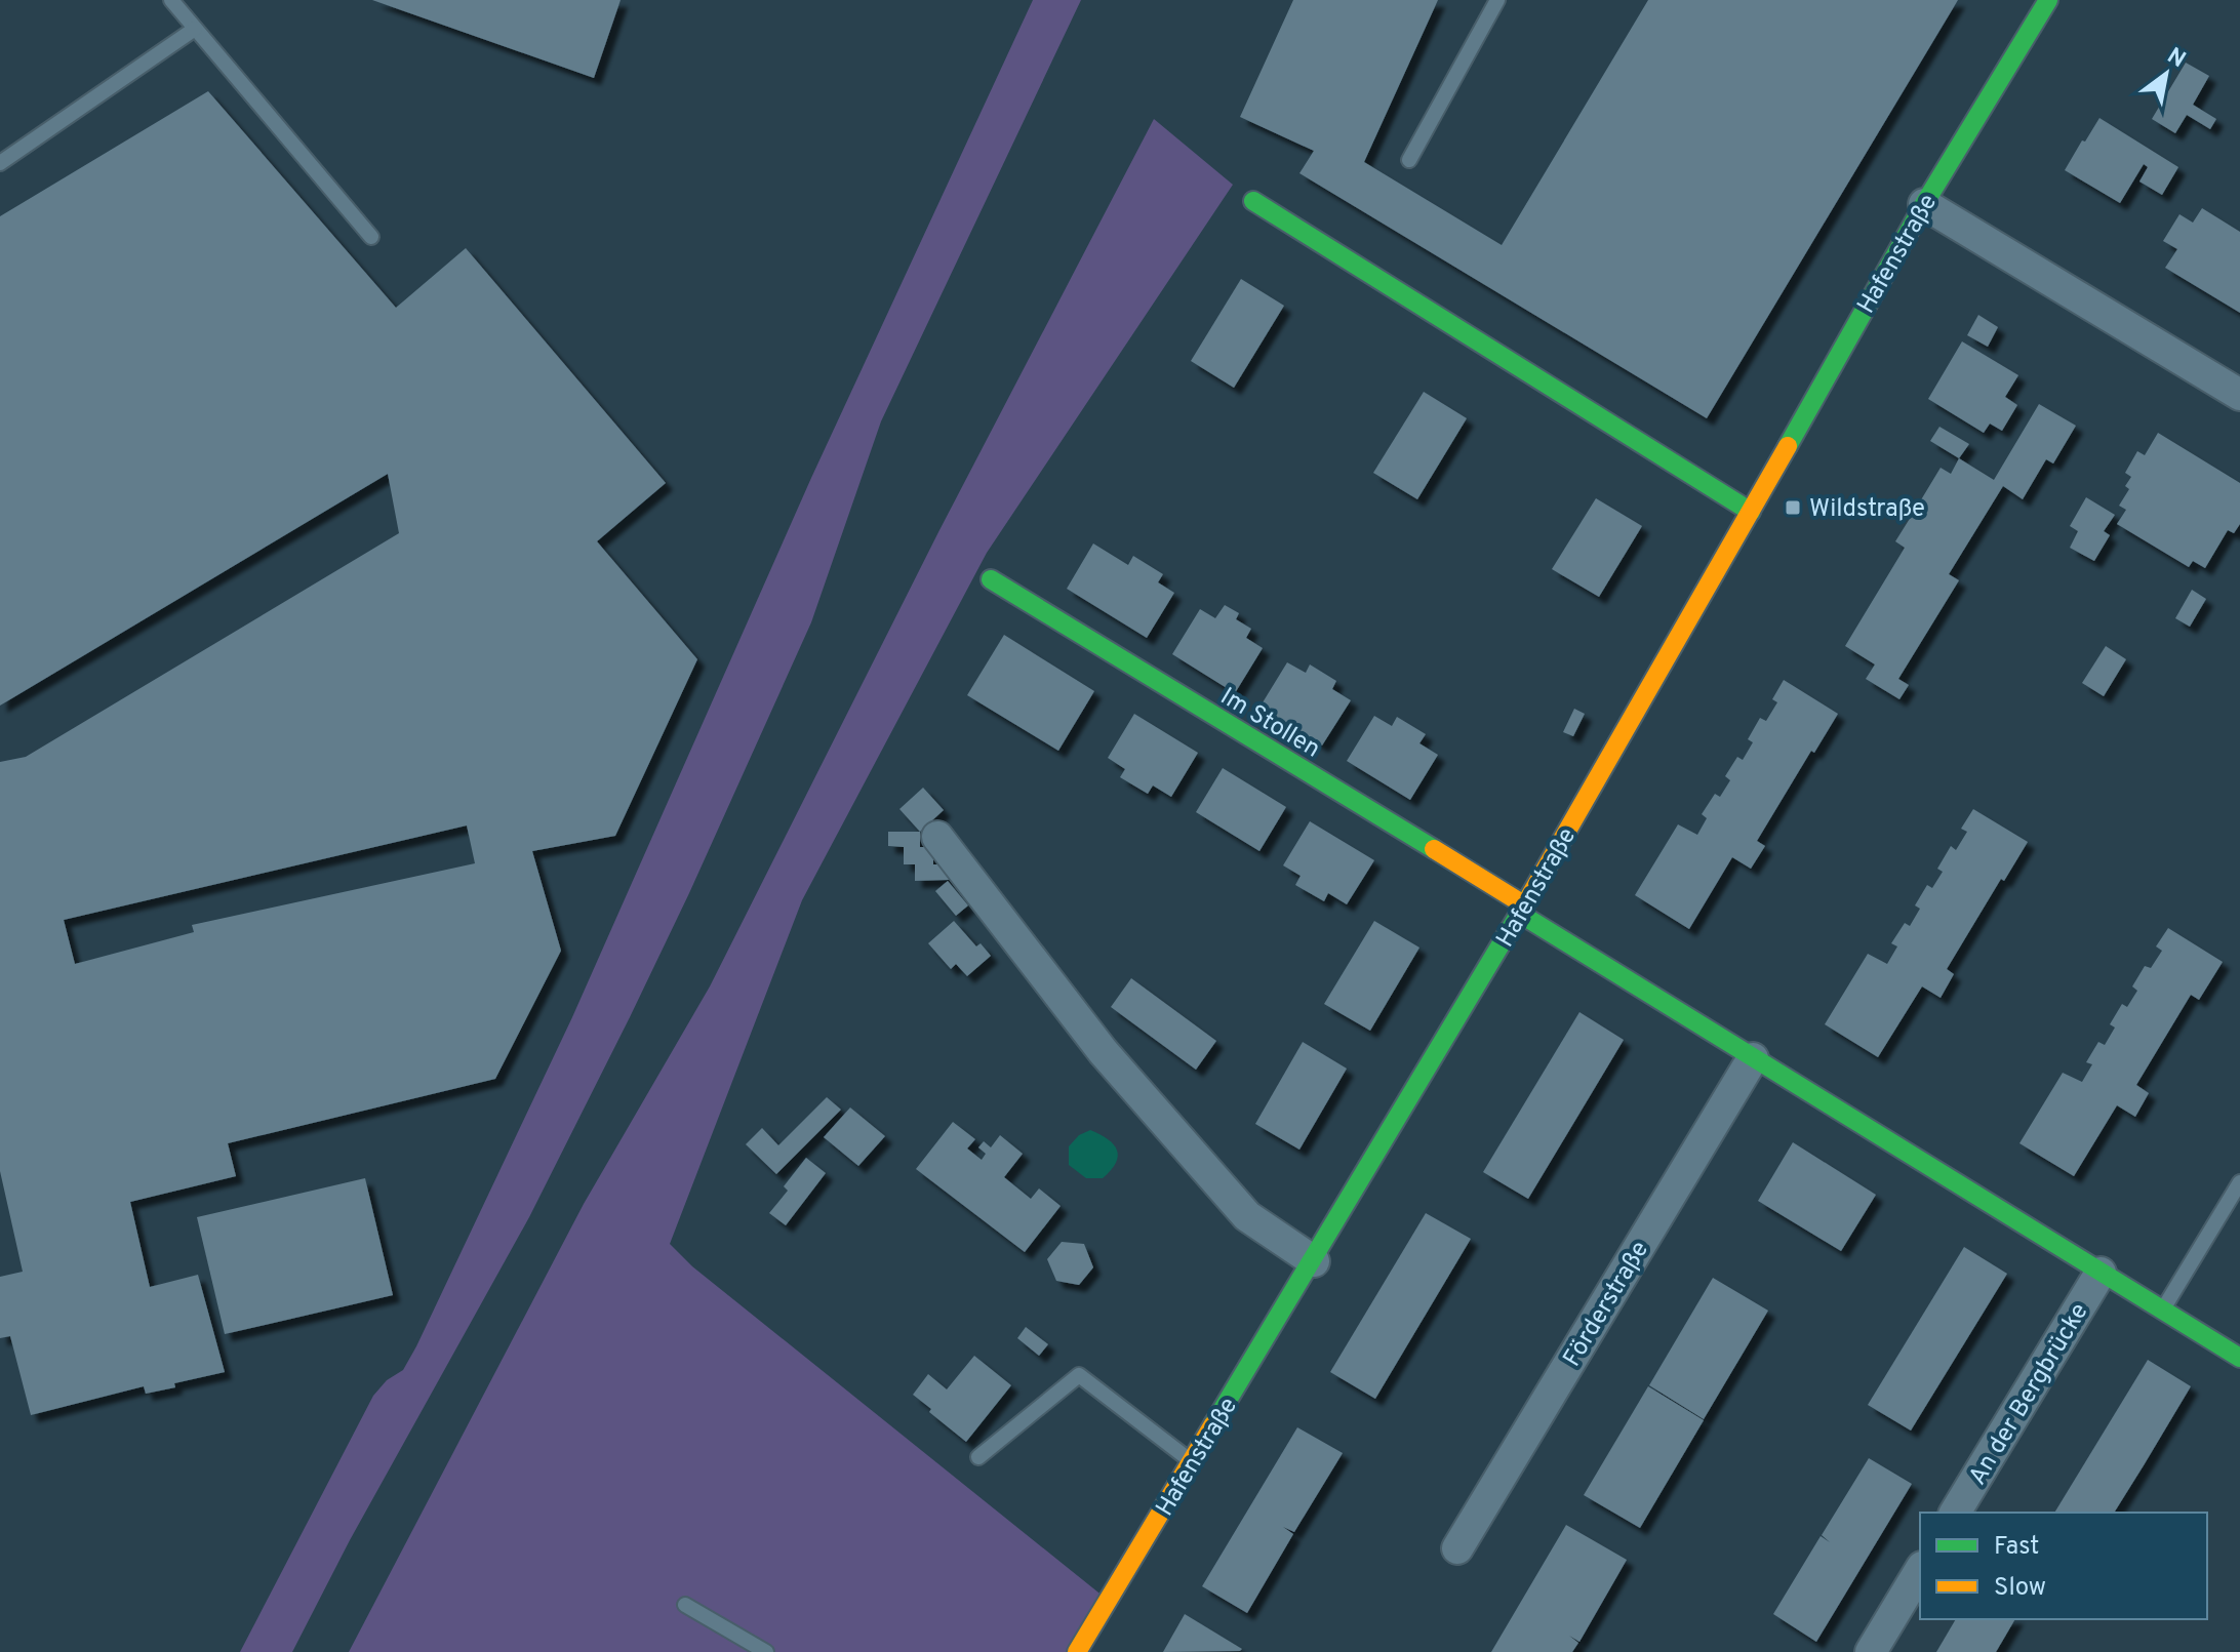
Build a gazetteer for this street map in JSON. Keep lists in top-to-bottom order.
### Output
{
  "streets": {
    "street": [
      "Hafenstraße",
      "Im Stollen",
      "Förderstraße",
      "An der Bergbrücke"
    ]
  },
  "crossings": [
    ["Hafenstraße", "Im Stollen"]
  ],
  "places": {
    "transit": ["Wildstraße"]
  },
  "legend": ["Fast", "Slow"],
  "north": "top right"
}
